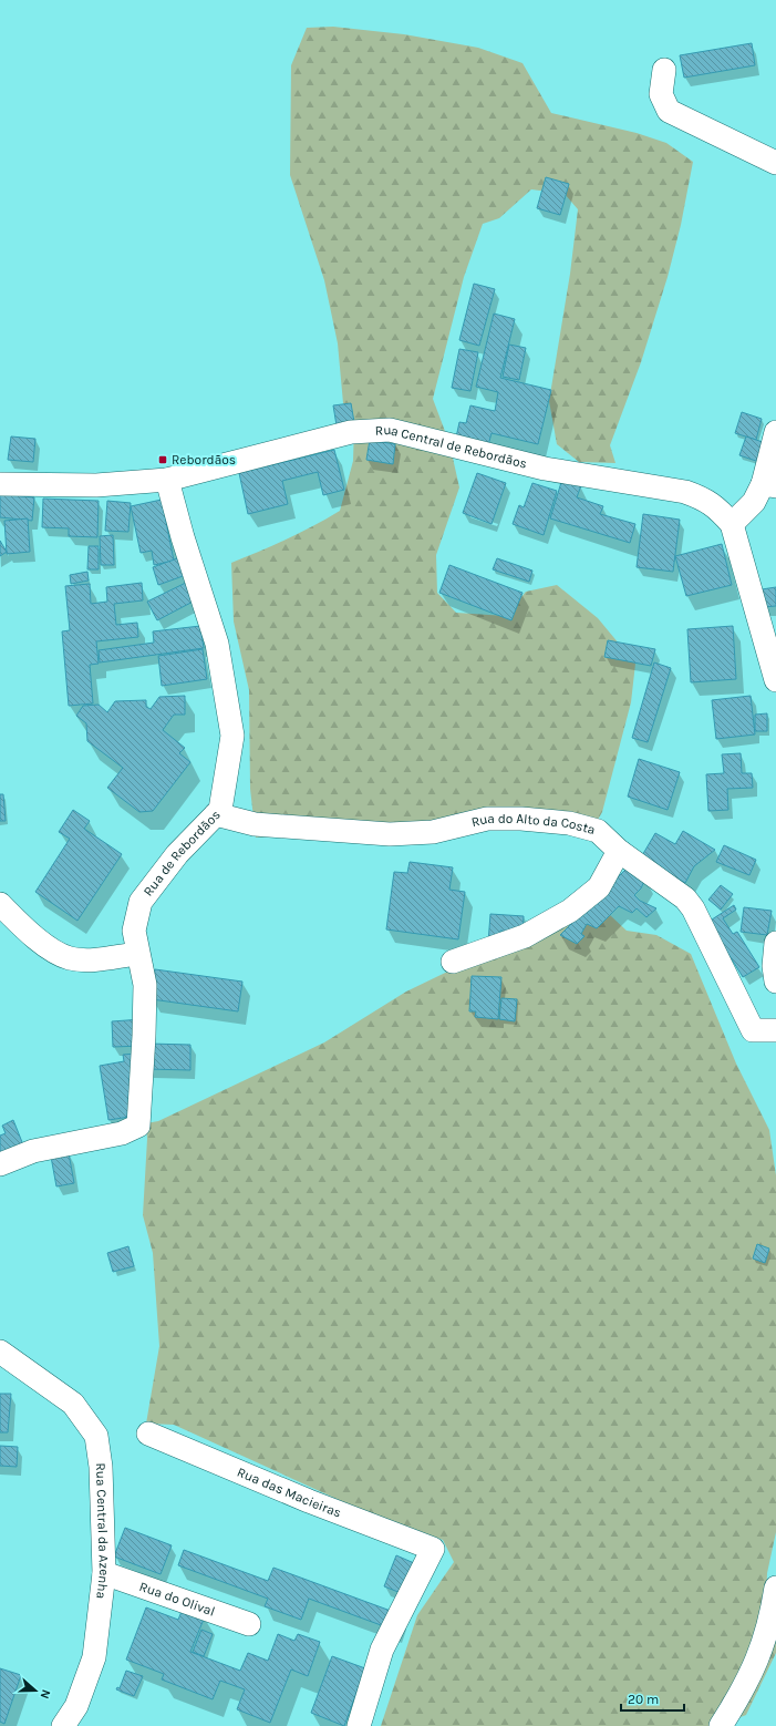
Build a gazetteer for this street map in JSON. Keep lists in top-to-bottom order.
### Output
{
  "streets": {
    "street": [
      "Rua Central de Rebordãos",
      "Rua do Alto da Costa",
      "Rua de Rebordãos",
      "Rua das Macieiras",
      "Rua Central da Azenha",
      "Rua do Olival"
    ]
  },
  "crossings": [
    ["Rua Central de Rebordãos", "Rua de Rebordãos"],
    ["Rua do Alto da Costa", "Rua de Rebordãos"],
    ["Rua Central da Azenha", "Rua do Olival"]
  ],
  "places": {
    "transit": ["Rebordãos"]
  },
  "scale_bar": "20 m",
  "north": "right"
}
